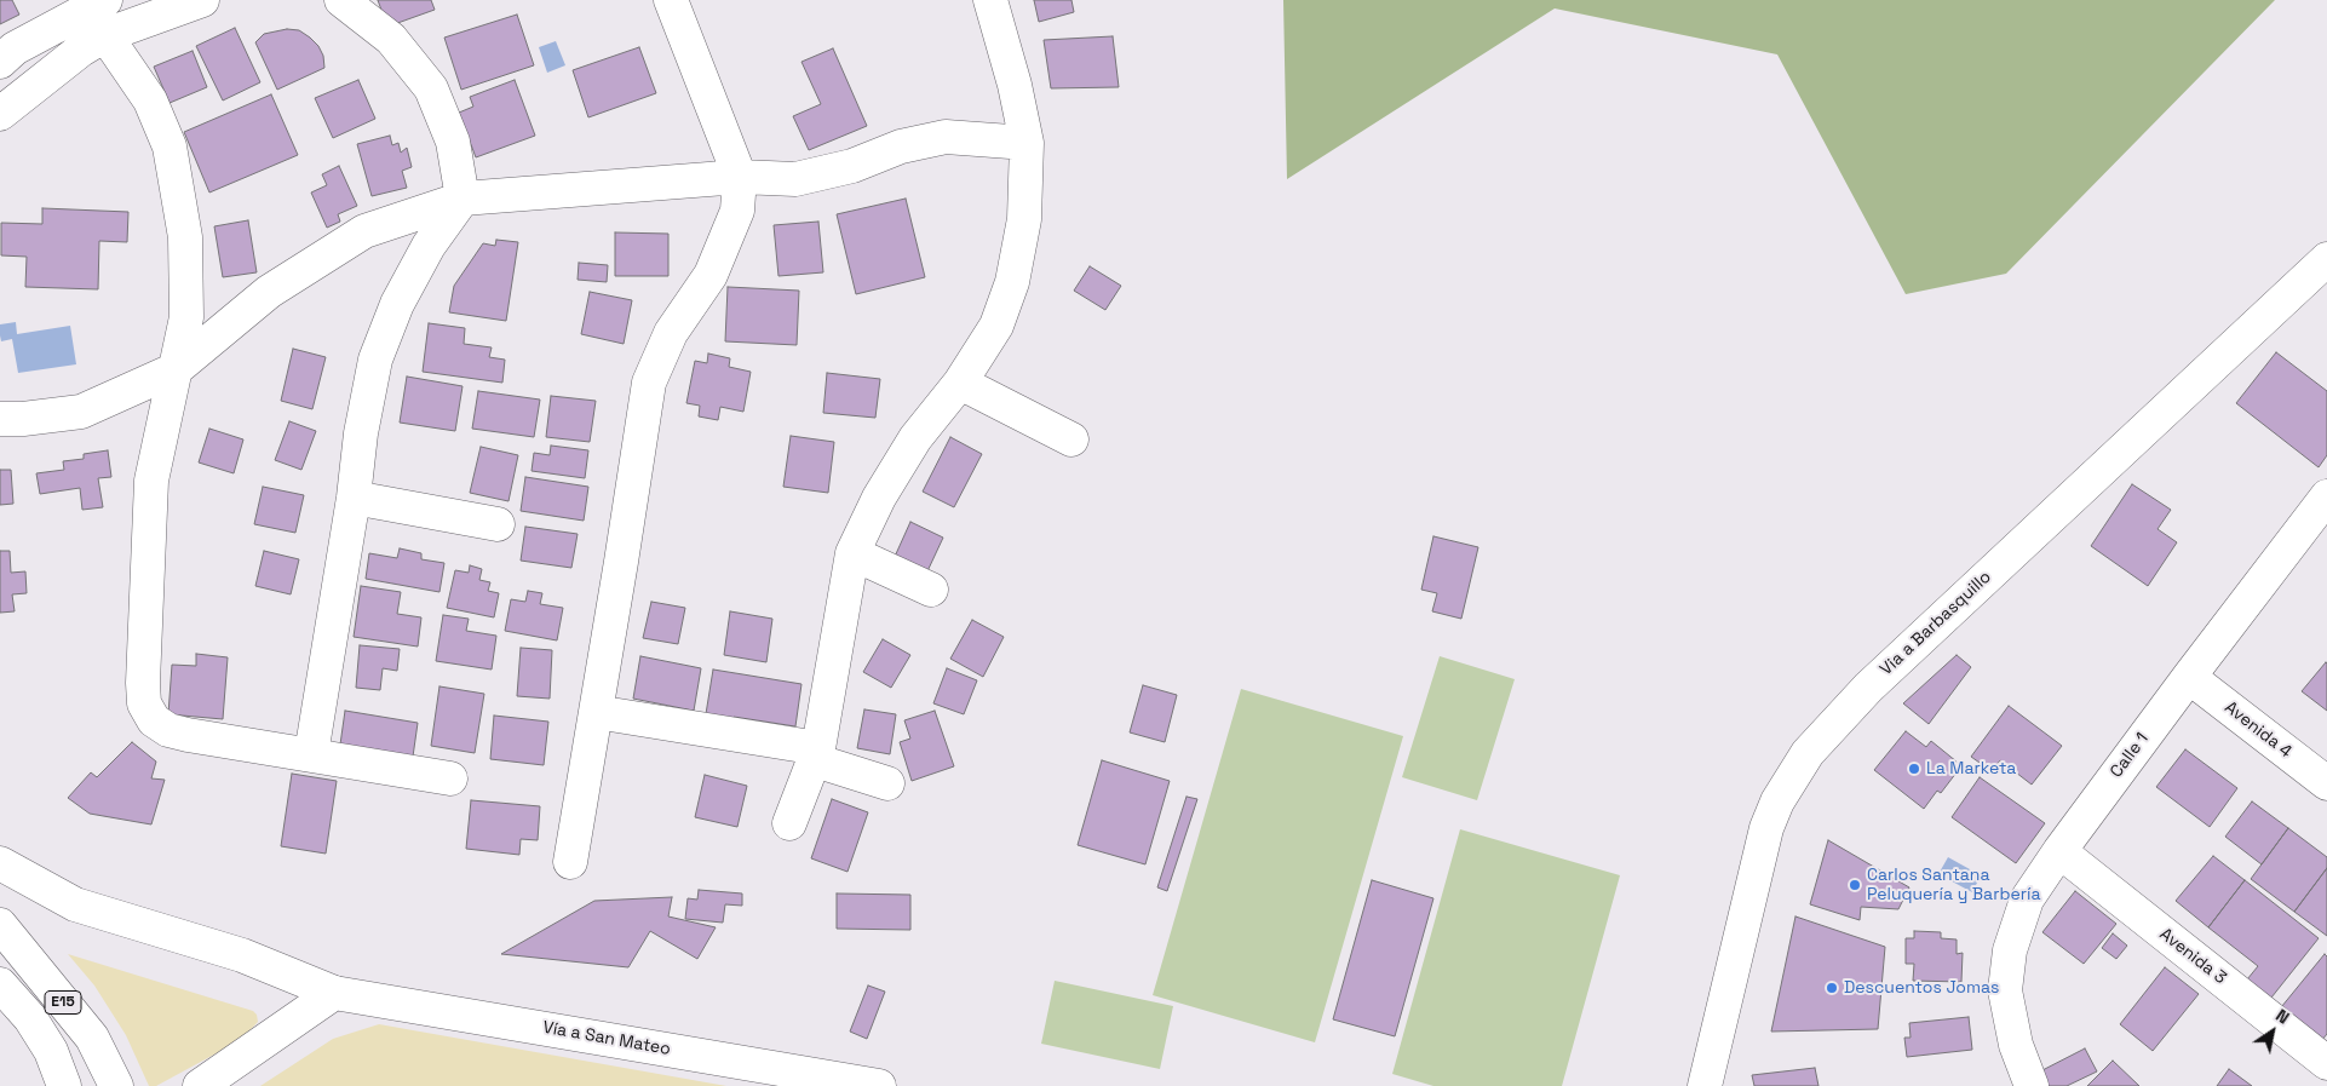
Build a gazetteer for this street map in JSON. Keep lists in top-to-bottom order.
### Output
{
  "streets": {
    "main road": [
      "Via a Barbasquillo",
      "Avenida 4",
      "Calle 1",
      "Avenida 3",
      "E15",
      "Vía a San Mateo"
    ]
  },
  "crossings": [
    ["Avenida 4", "Calle 1"],
    ["Calle 1", "Avenida 3"]
  ],
  "places": ["La Marketa", "Carlos Santana Peluquería y Barbería", "Descuentos Jomas"],
  "north": "top right"
}
